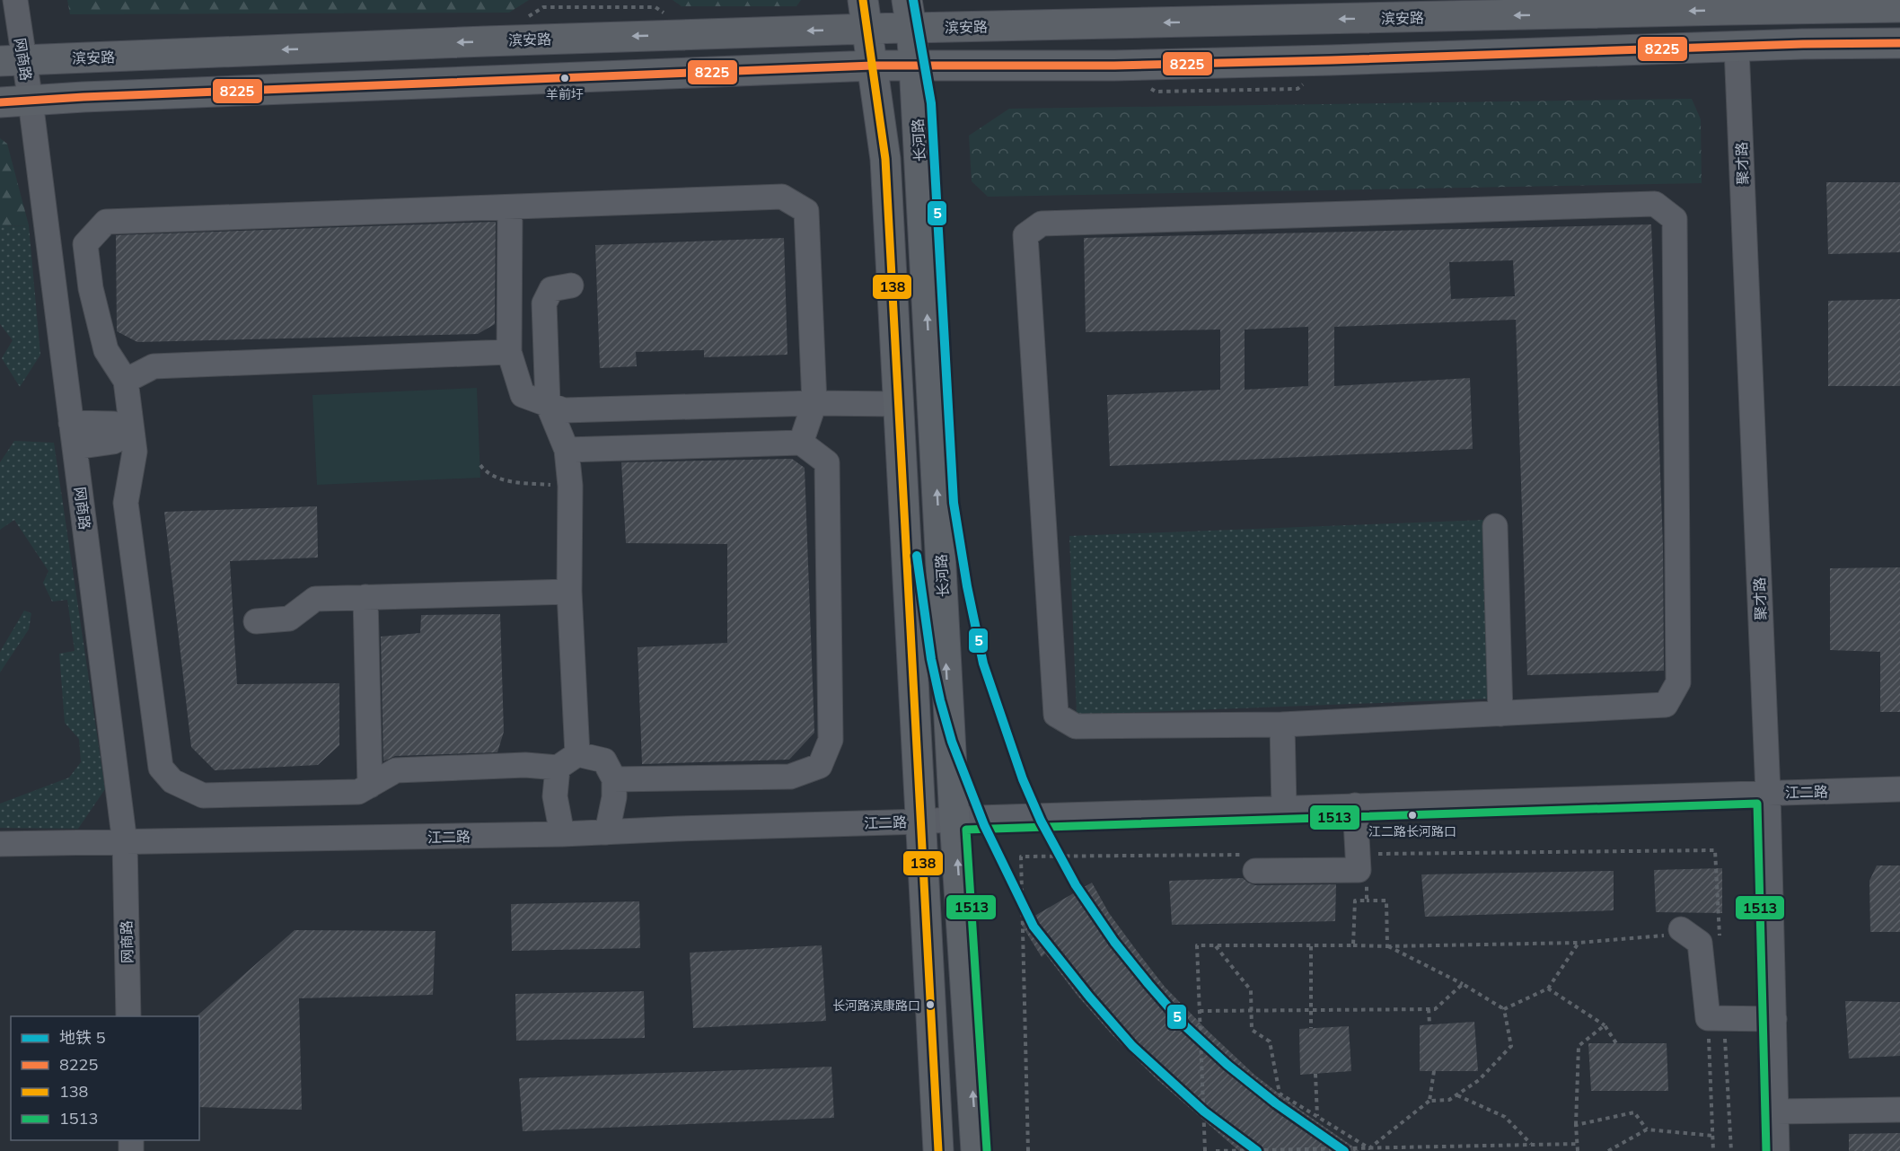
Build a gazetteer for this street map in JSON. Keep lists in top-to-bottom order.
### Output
{
  "streets": {
    "main road": ["滨安路", "长河路"],
    "street": ["网商路", "聚才路", "江二路"]
  },
  "crossings": [
    ["滨安路", "网商路"],
    ["滨安路", "长河路"],
    ["网商路", "江二路"],
    ["长河路", "江二路"],
    ["聚才路", "江二路"]
  ],
  "places": ["羊前圩", "江二路长河路口", "长河路滨康路口"],
  "lines": [
    "metro line 5",
    "transit line 138",
    "transit line 8225",
    "transit line 1513"
  ],
  "legend": [
    "地铁 5",
    "8225",
    "138",
    "1513"
  ]
}
